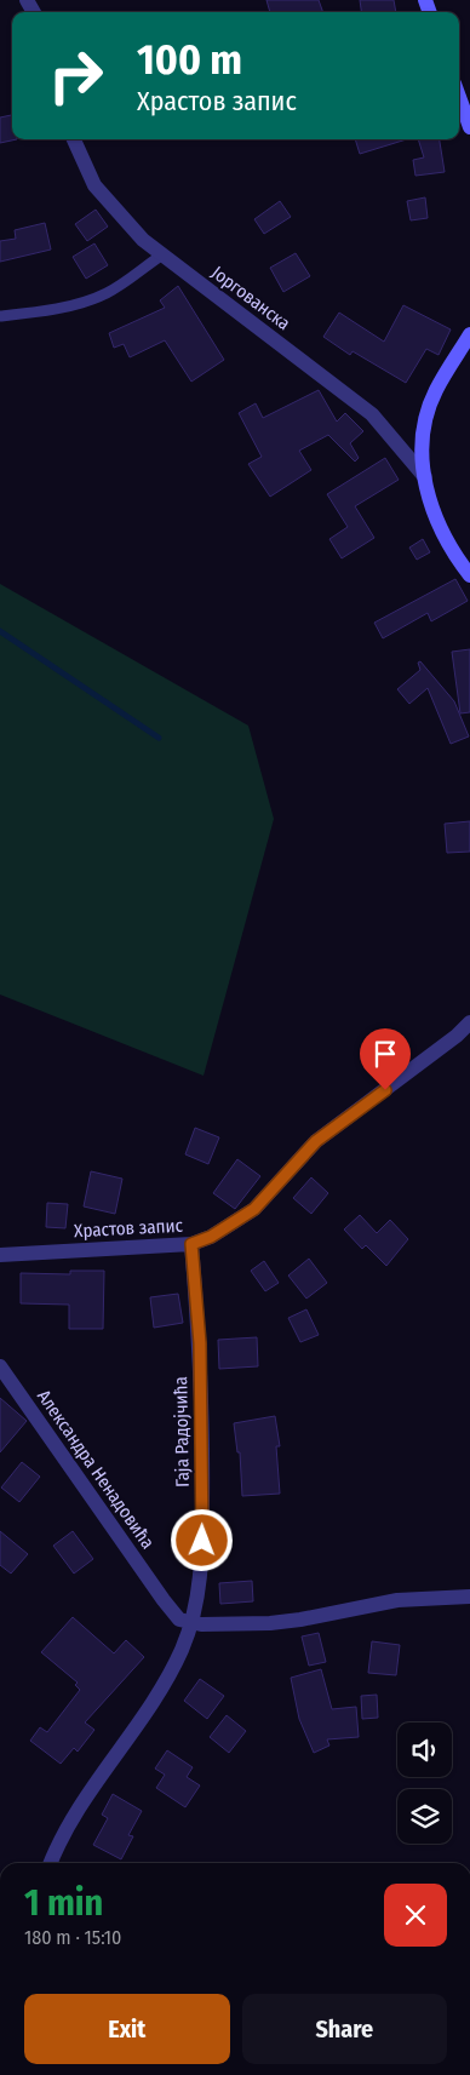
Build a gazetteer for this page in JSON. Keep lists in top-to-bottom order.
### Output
{
  "streets": {
    "street": [
      "Јоргованска",
      "Храстов запис",
      "Гаја Радојчића",
      "Александра Ненадовића"
    ]
  },
  "crossings": [
    ["Храстов запис", "Гаја Радојчића"],
    ["Гаја Радојчића", "Александра Ненадовића"]
  ],
  "page": {
    "turn": ["100 m", "Храстов запис"],
    "heading": ["1 min", "180 m · 15:10"],
    "buttons": ["Exit", "Share"]
  }
}
